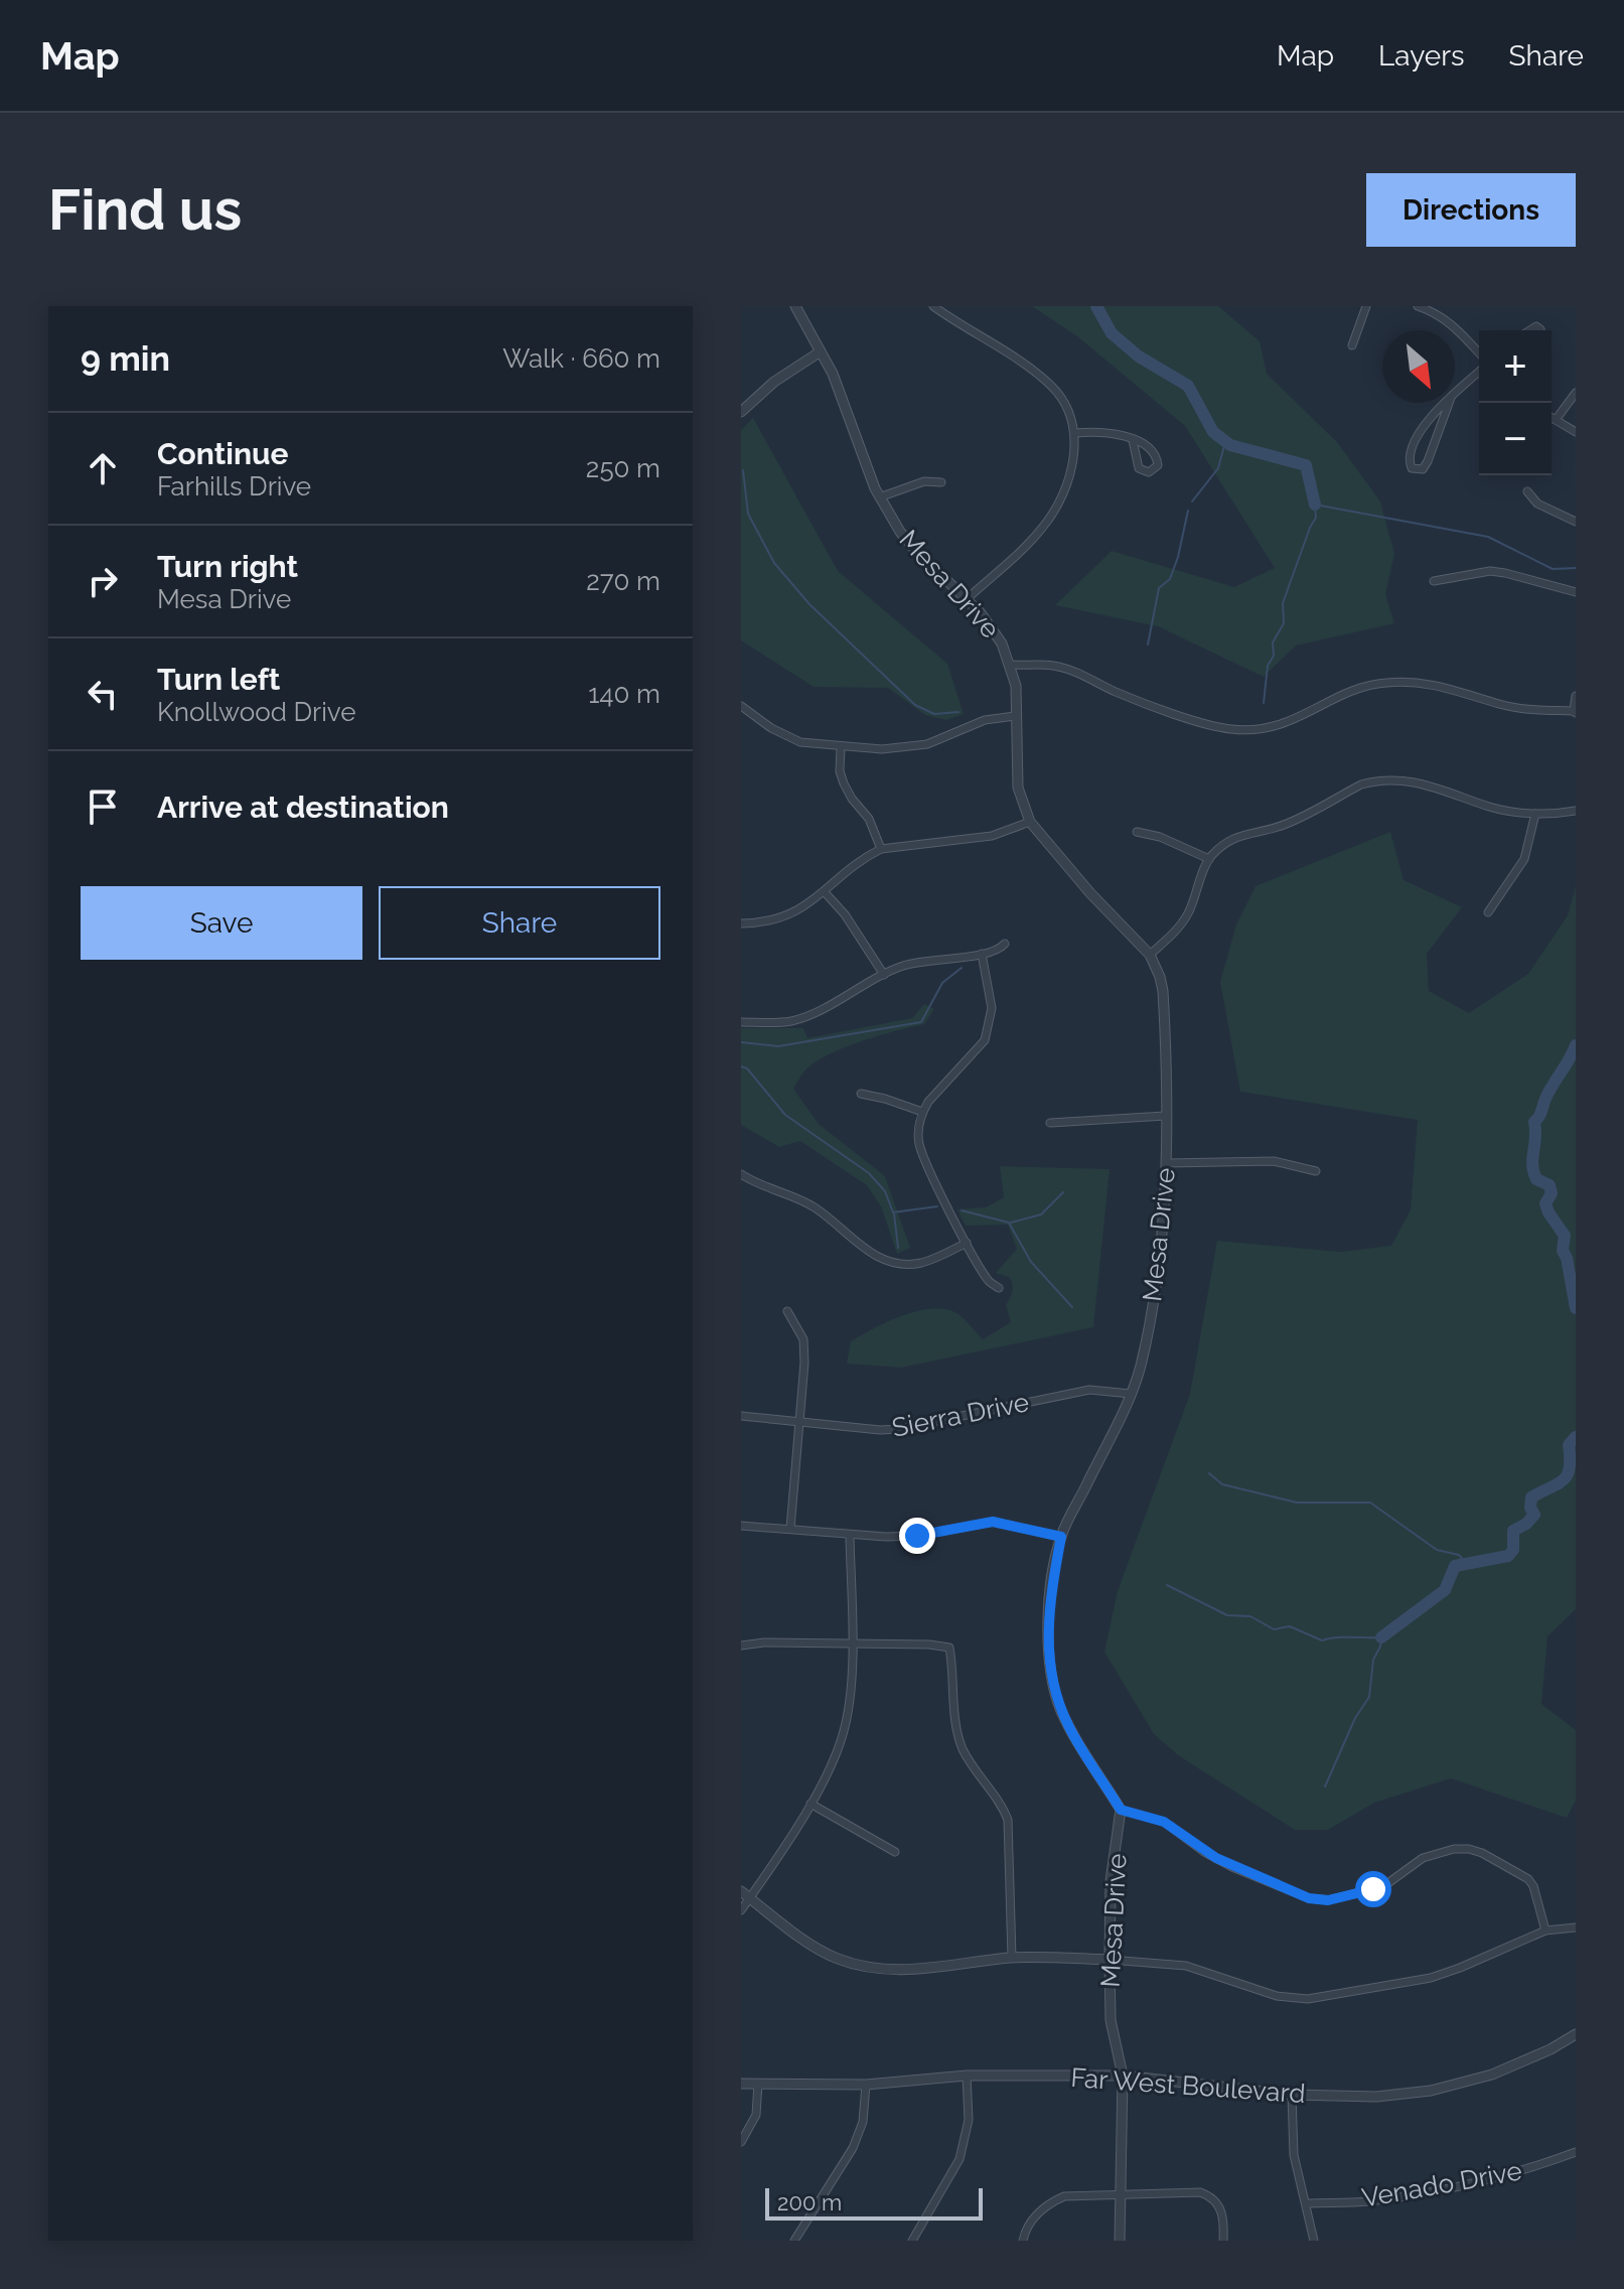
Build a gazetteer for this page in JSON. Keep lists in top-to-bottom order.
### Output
{
  "streets": {
    "street": [
      "Mesa Drive",
      "Sierra Drive",
      "Far West Boulevard",
      "Venado Drive"
    ]
  },
  "crossings": [
    ["Mesa Drive", "Sierra Drive"],
    ["Mesa Drive", "Far West Boulevard"]
  ],
  "scale_bar": "200 m",
  "north": "bottom right",
  "page": {
    "header": "Map",
    "nav": ["Map", "Layers", "Share"],
    "buttons": [
      "Directions",
      ["Save", "Share"]
    ],
    "title": "Find us",
    "heading": ["9 min", "Walk · 660 m"],
    "map_buttons": ["+", "−"],
    "list": [
      ["Continue", "Farhills Drive", "250 m"],
      ["Turn right", "Mesa Drive", "270 m"],
      ["Turn left", "Knollwood Drive", "140 m"],
      "Arrive at destination"
    ],
    "scale": "200 m"
  }
}
